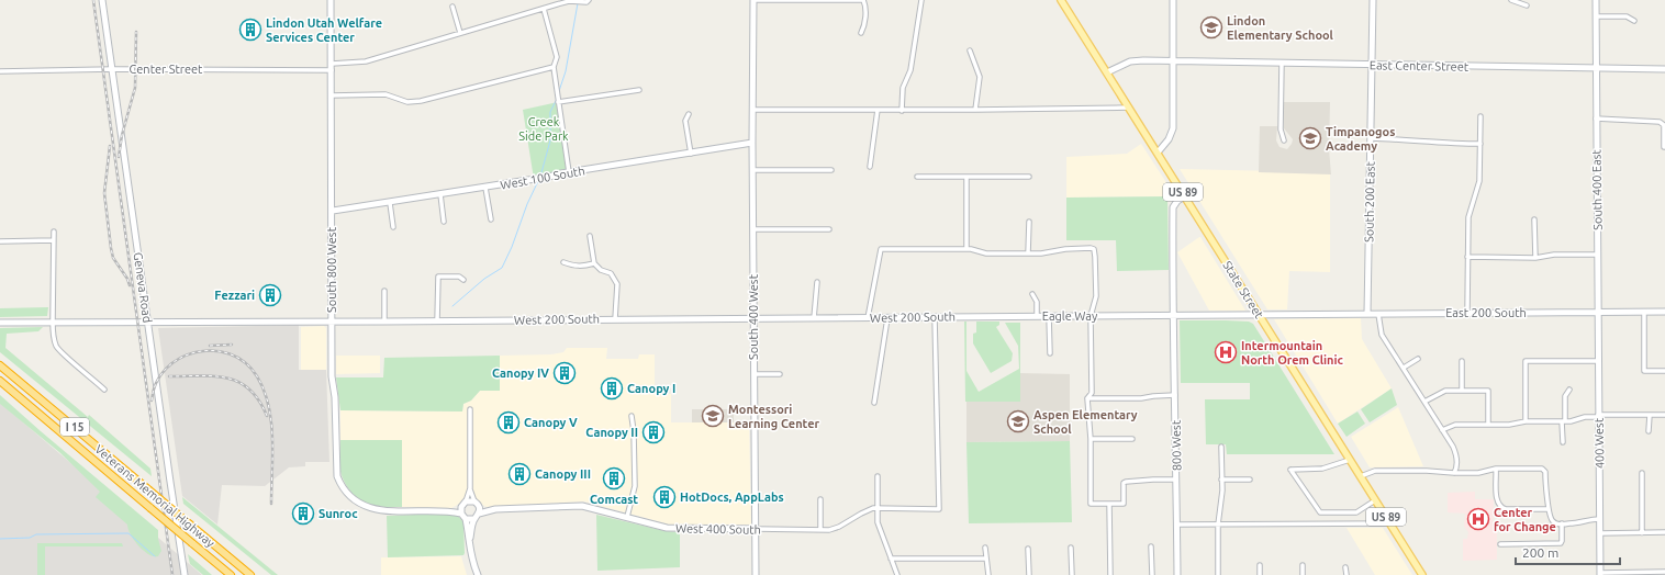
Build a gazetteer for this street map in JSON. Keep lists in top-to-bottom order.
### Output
{
  "streets": {
    "highway": ["I 15", "Veterans Memorial Highway"],
    "main road": ["US 89", "State Street"],
    "street": [
      "East Center Street",
      "Center Street",
      "West 100 South",
      "South 400 East",
      "South 200 East",
      "South 800 West",
      "Geneva Road",
      "East 200 South",
      "Eagle Way",
      "South 400 West",
      "West 200 South",
      "400 West",
      "800 West",
      "West 400 South"
    ]
  },
  "crossings": [
    ["East Center Street", "South 400 East"],
    ["East Center Street", "South 200 East"],
    ["Center Street", "South 800 West"],
    ["Center Street", "Geneva Road"],
    ["West 100 South", "South 800 West"],
    ["West 100 South", "South 400 West"],
    ["South 400 East", "East 200 South"],
    ["South 400 East", "400 West"],
    ["US 89", "State Street"],
    ["South 200 East", "East 200 South"],
    ["South 800 West", "West 200 South"],
    ["Geneva Road", "West 200 South"],
    ["State Street", "East 200 South"],
    ["State Street", "800 West"],
    ["East 200 South", "Eagle Way"],
    ["East 200 South", "400 West"],
    ["East 200 South", "800 West"],
    ["Eagle Way", "West 200 South"],
    ["Eagle Way", "800 West"],
    ["South 400 West", "West 200 South"],
    ["South 400 West", "West 400 South"],
    ["West 200 South", "West 400 South"]
  ],
  "parks": ["Creek Side Park"],
  "places": {
    "school or university": [
      "Lindon Elementary School",
      "Timpanogos Academy",
      "Montessori Learning Center",
      "Aspen Elementary School"
    ],
    "building": [
      "Lindon Utah Welfare Services Center",
      "Fezzari",
      "Canopy IV",
      "Canopy I",
      "Canopy V",
      "Canopy II",
      "Canopy III",
      "Comcast",
      "HotDocs, AppLabs",
      "Sunroc"
    ],
    "hospital": ["Intermountain North Orem Clinic", "Center for Change"]
  },
  "scale_bar": "200 m"
}
